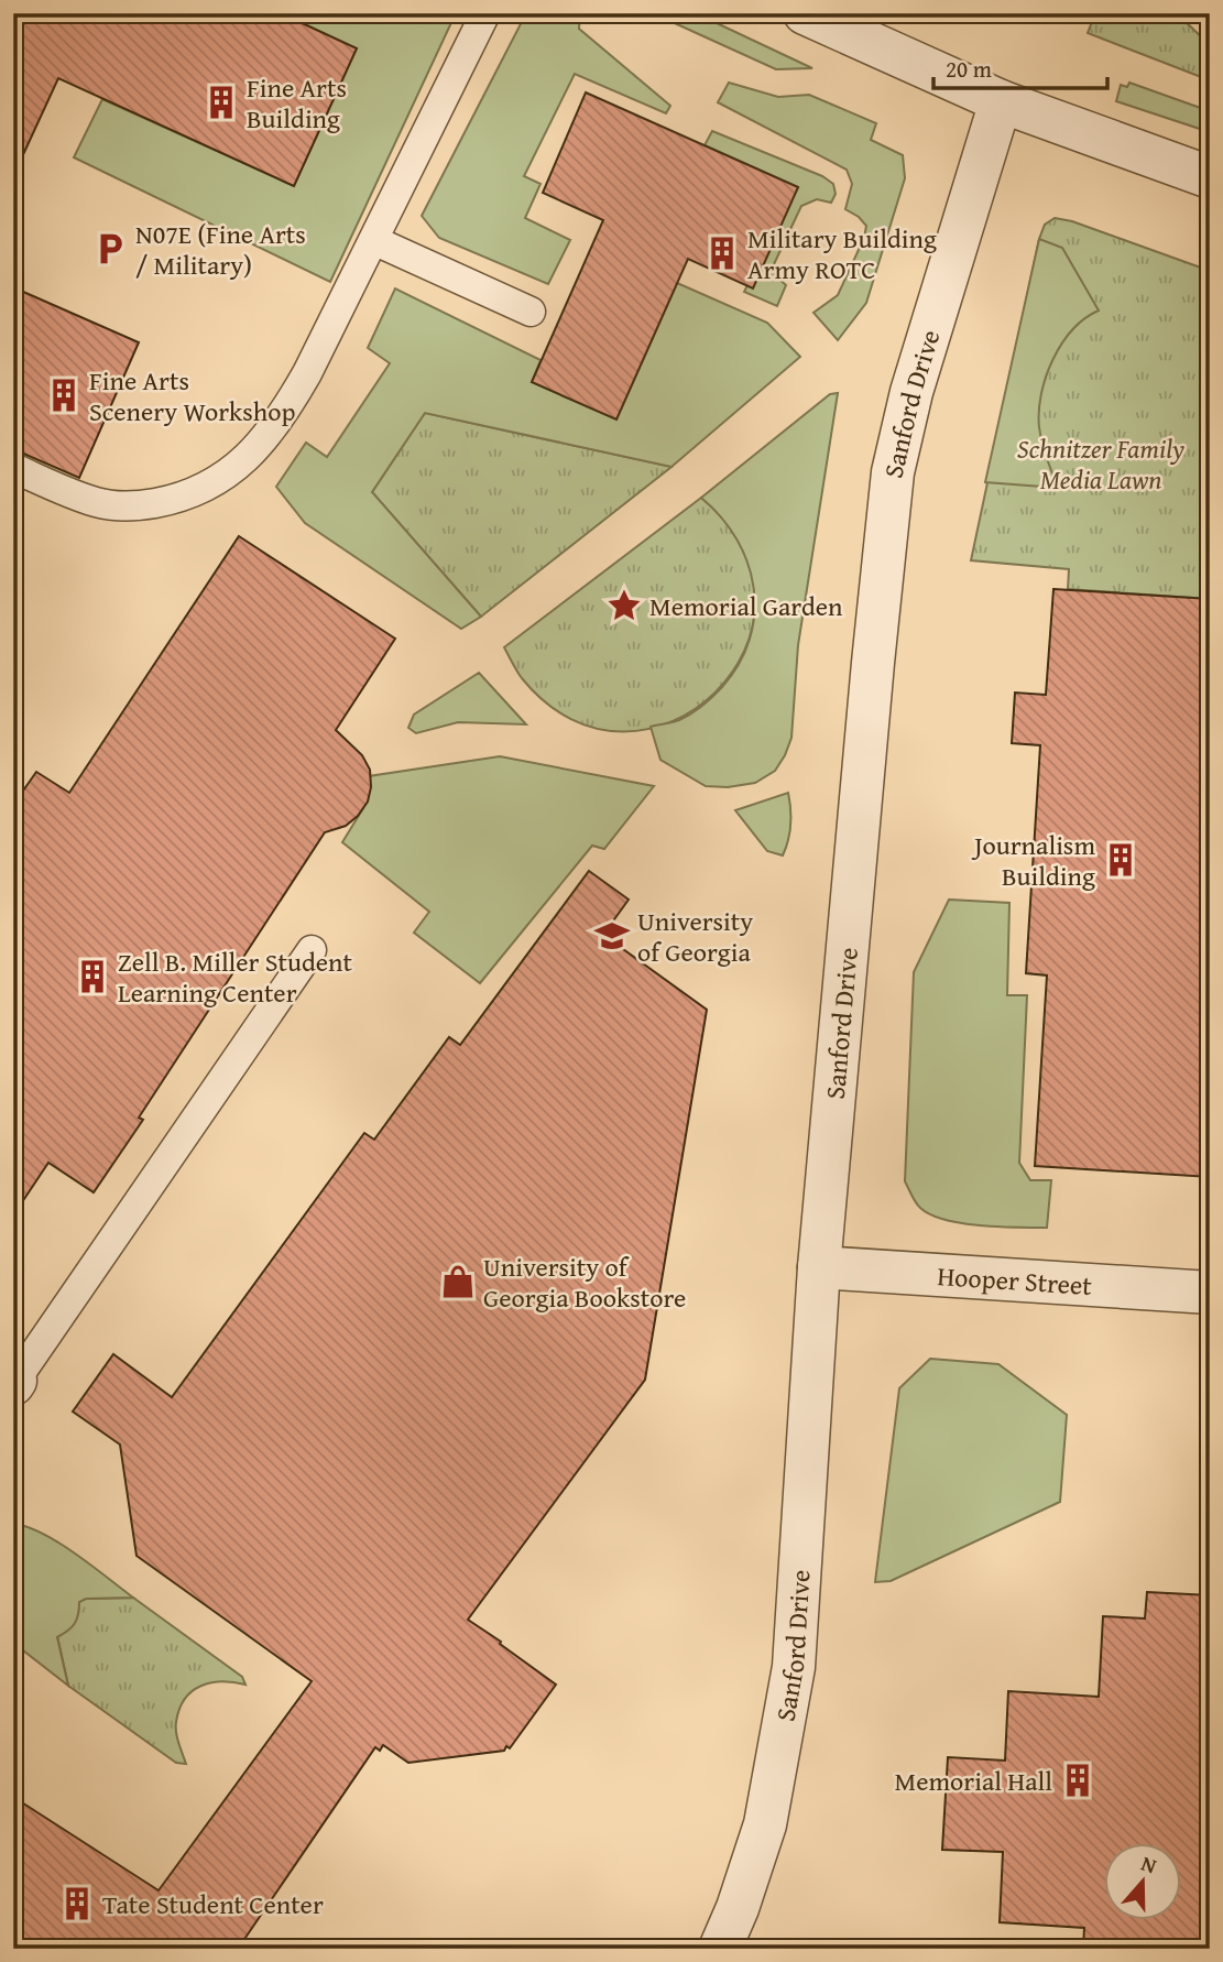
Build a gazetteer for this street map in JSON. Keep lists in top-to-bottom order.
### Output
{
  "streets": {
    "street": ["Sanford Drive", "Hooper Street"]
  },
  "crossings": [
    ["Sanford Drive", "Hooper Street"]
  ],
  "parks": ["Schnitzer Family Media Lawn"],
  "places": {
    "building": [
      "Fine Arts Building",
      "Military Building Army ROTC",
      "Fine Arts Scenery Workshop",
      "Journalism Building",
      "Zell B. Miller Student Learning Center",
      "Memorial Hall",
      "Tate Student Center"
    ],
    "parking": ["N07E (Fine Arts / Military)"],
    "place": ["Memorial Garden"],
    "school or university": ["University of Georgia"],
    "shop": ["University of Georgia Bookstore"]
  },
  "scale_bar": "20 m",
  "north": "top"
}
